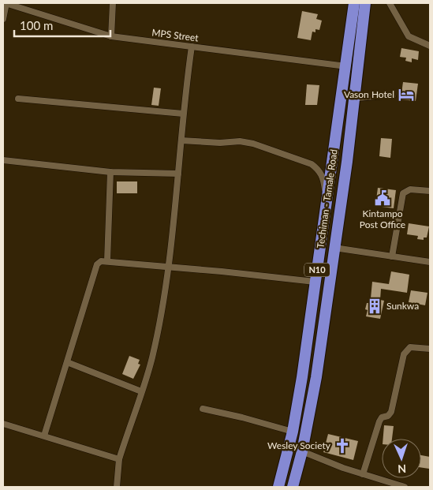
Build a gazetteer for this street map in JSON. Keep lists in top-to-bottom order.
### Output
{
  "streets": {
    "highway": ["Techiman - Tamale Road", "N10"],
    "street": ["MPS Street"]
  },
  "crossings": [
    ["MPS Street", "Techiman - Tamale Road"]
  ],
  "places": {
    "hotel": ["Vason Hotel"],
    "public building": ["Kintampo Post Office"],
    "building": ["Sunkwa"],
    "church": ["Wesley Society"]
  },
  "scale_bar": "100 m",
  "north": "bottom"
}
